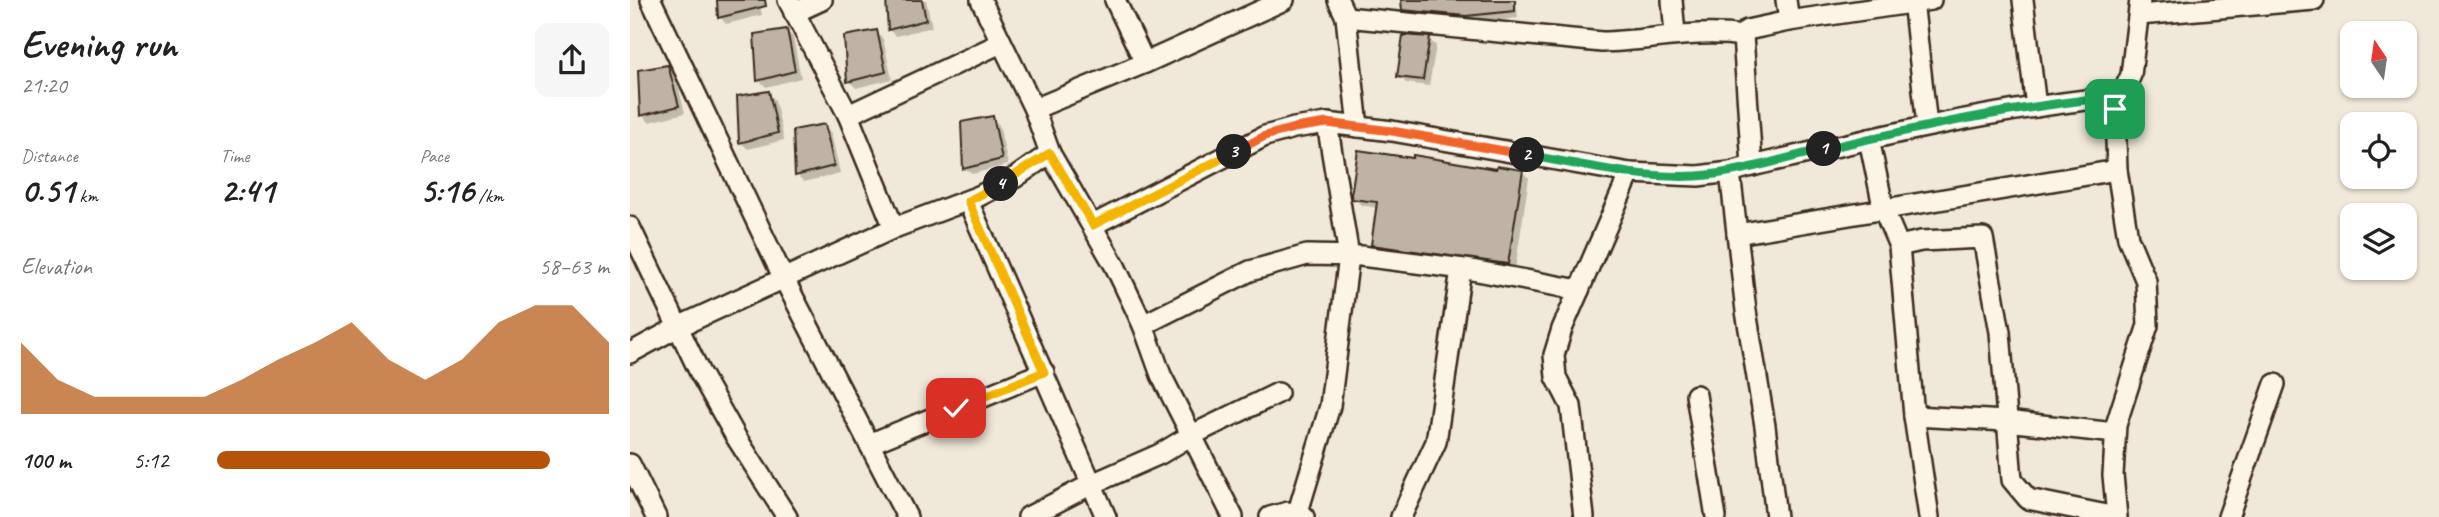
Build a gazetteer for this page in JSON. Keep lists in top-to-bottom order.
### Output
{
  "north": "top",
  "page": {
    "heading": ["Evening run", "21:20"],
    "stats": [
      ["Distance", "0.51 km"],
      ["Time", "2:41"],
      ["Pace", "5:16 /km"]
    ],
    "pins": [
      "1",
      "3",
      "2",
      "4"
    ],
    "chart": ["Elevation", "58–63 m"],
    "list": [
      {
        "name": "100 m",
        "note": "5:12"
      }
    ]
  }
}
